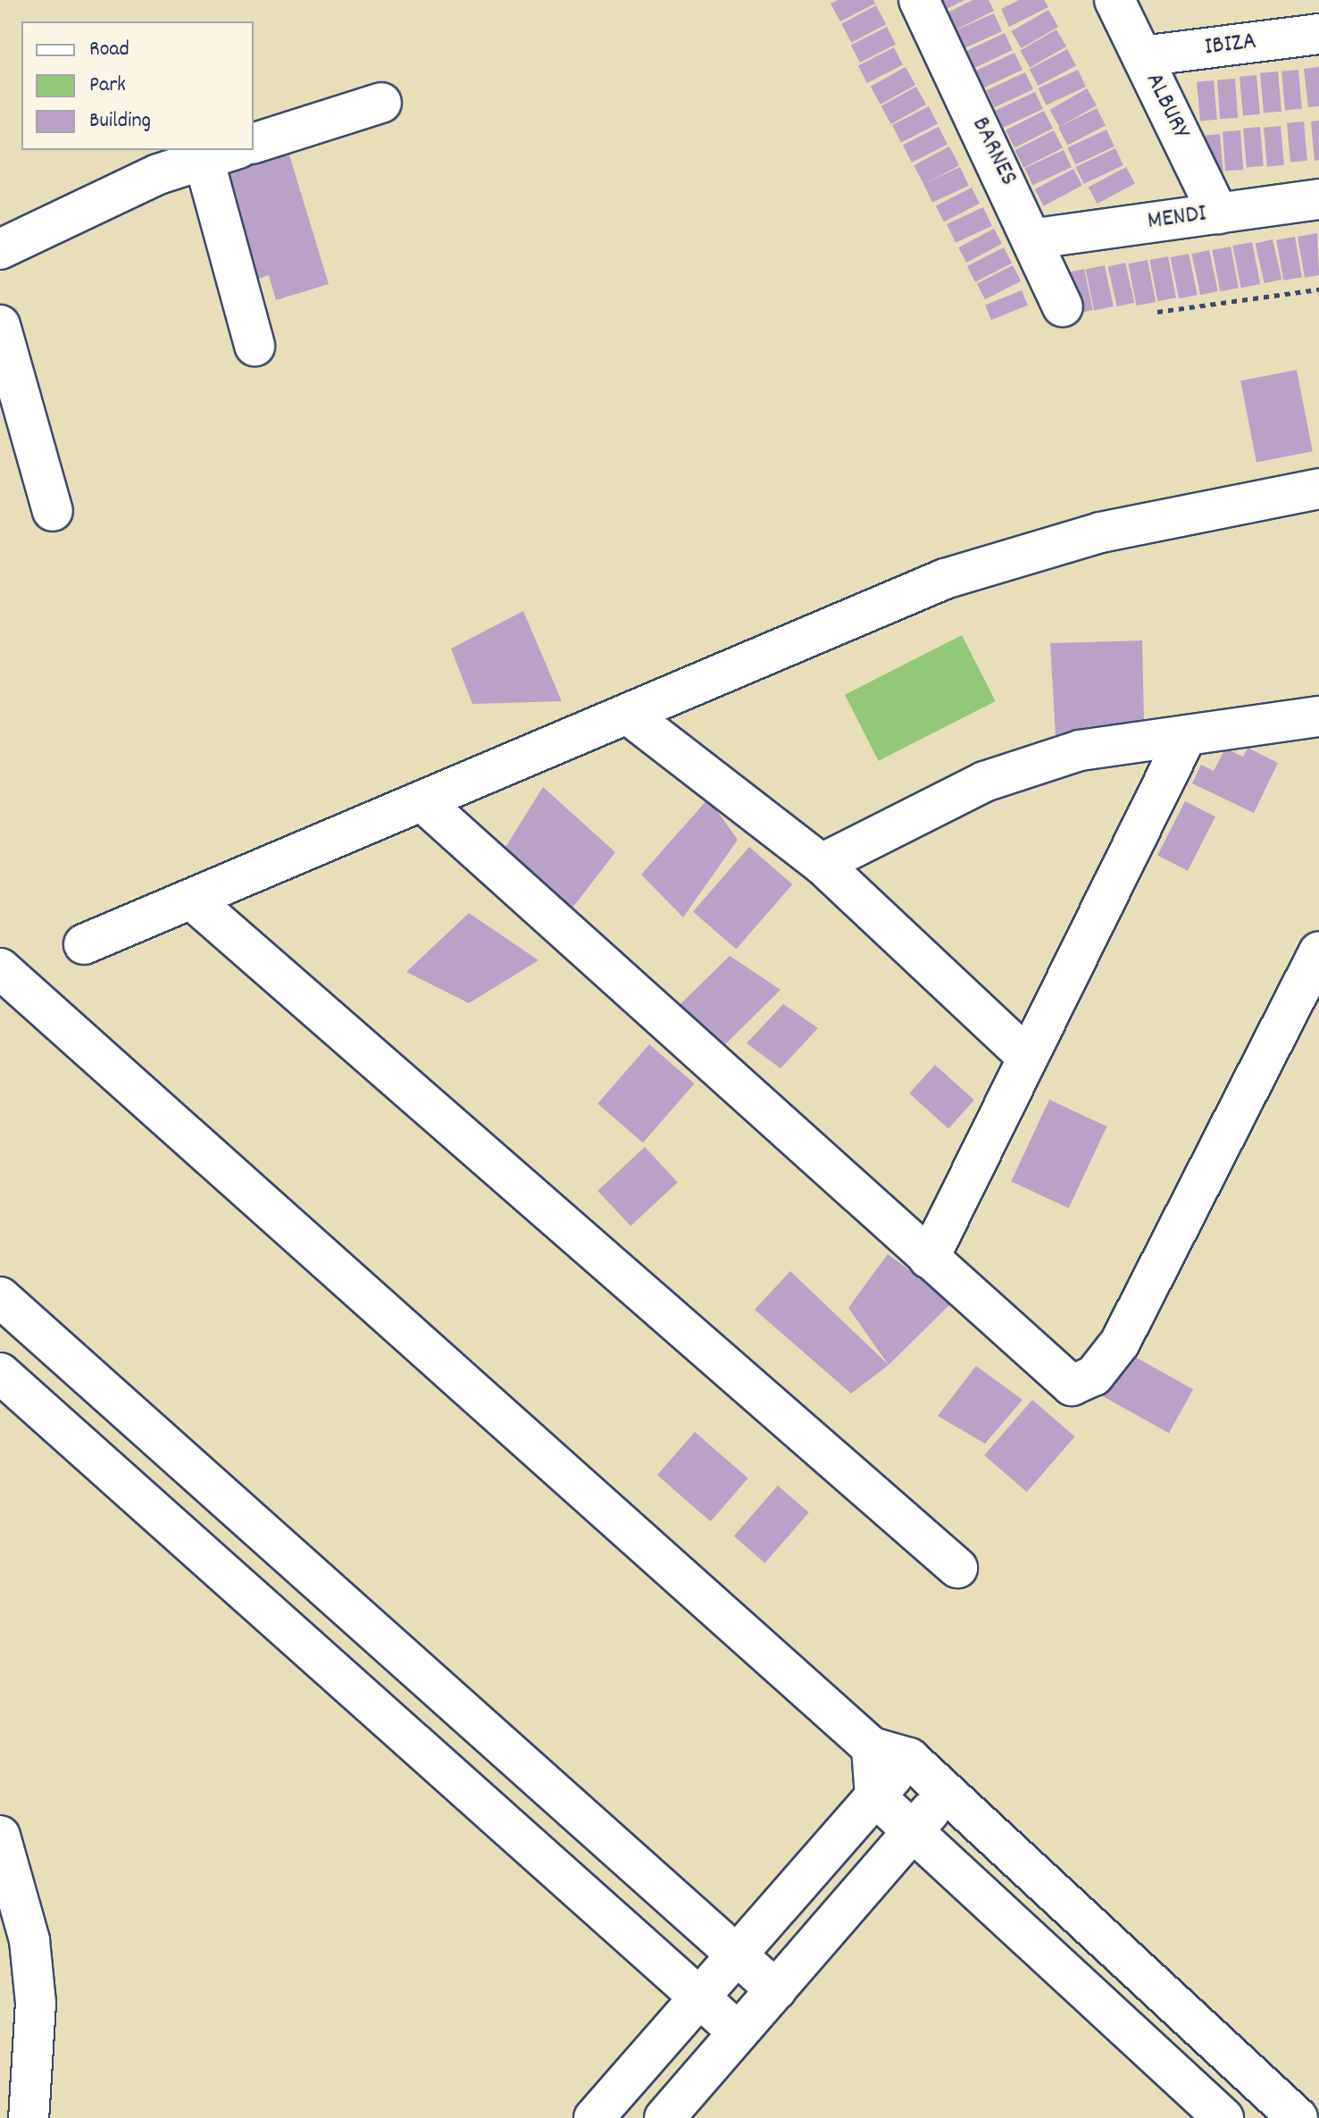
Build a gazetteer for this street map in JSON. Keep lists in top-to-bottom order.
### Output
{
  "streets": {
    "street": [
      "IBIZA",
      "ALBURY",
      "BARNES",
      "MENDI"
    ]
  },
  "crossings": [
    ["IBIZA", "ALBURY"],
    ["ALBURY", "MENDI"],
    ["BARNES", "MENDI"]
  ],
  "legend": ["Road", "Park", "Building"]
}
